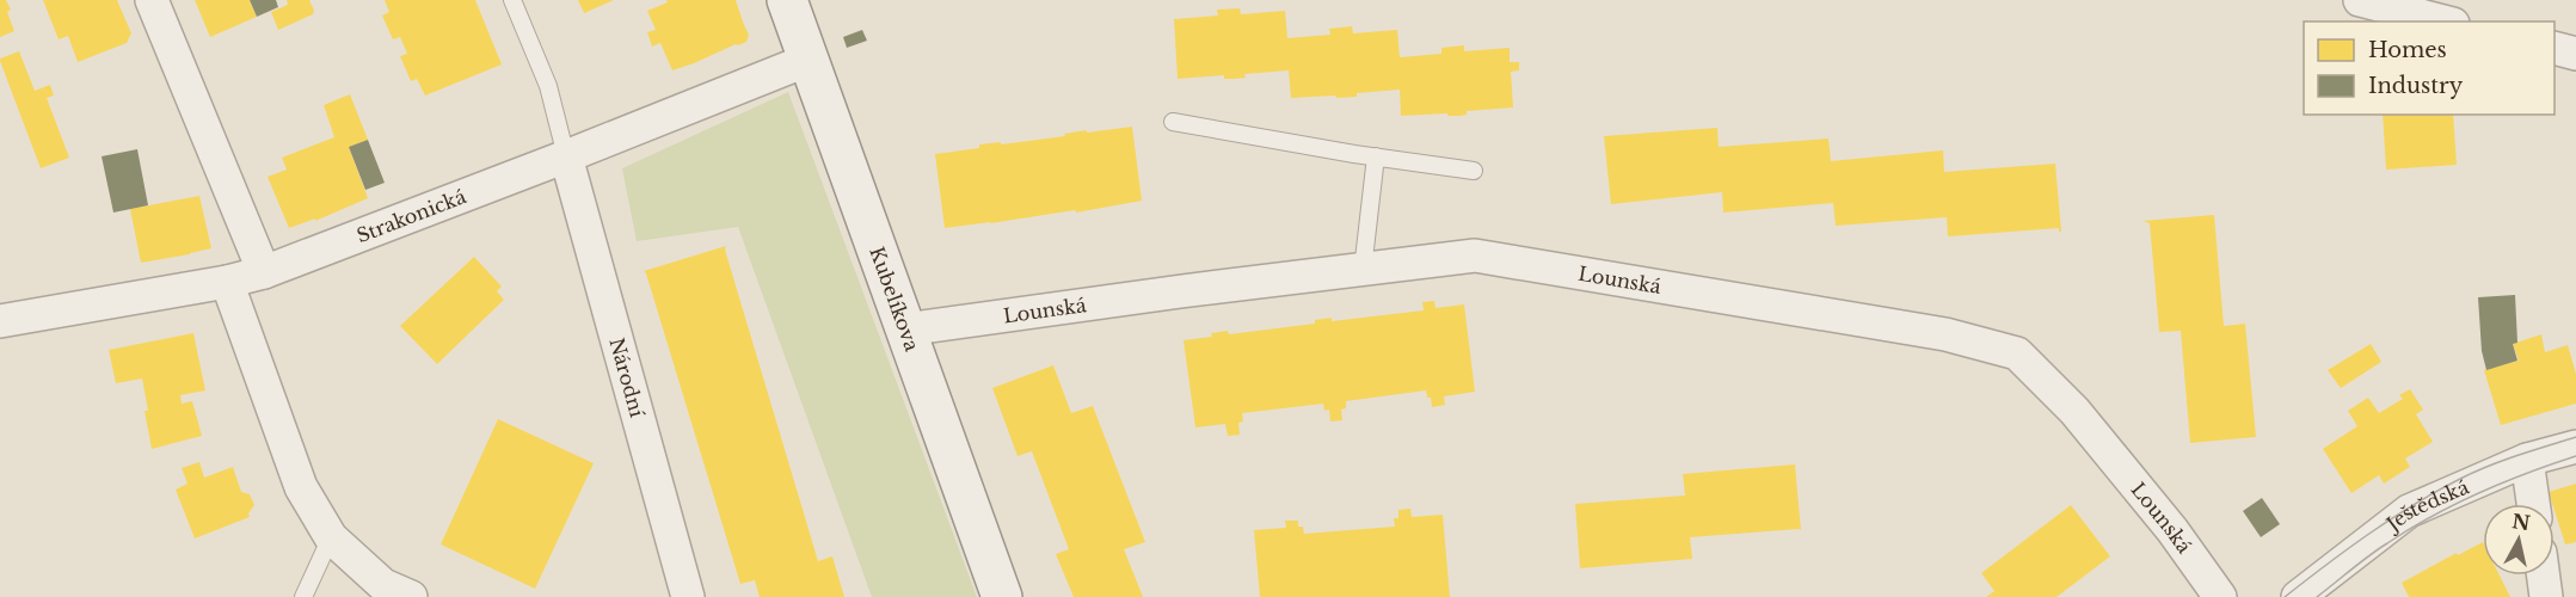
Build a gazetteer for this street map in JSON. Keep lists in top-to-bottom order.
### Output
{
  "streets": {
    "street": [
      "Strakonická",
      "Lounská",
      "Kubelíkova",
      "Národní",
      "Ještědská"
    ]
  },
  "crossings": [
    ["Strakonická", "Kubelíkova"],
    ["Strakonická", "Národní"],
    ["Lounská", "Kubelíkova"]
  ],
  "legend": ["Homes", "Industry"],
  "north": "top"
}
